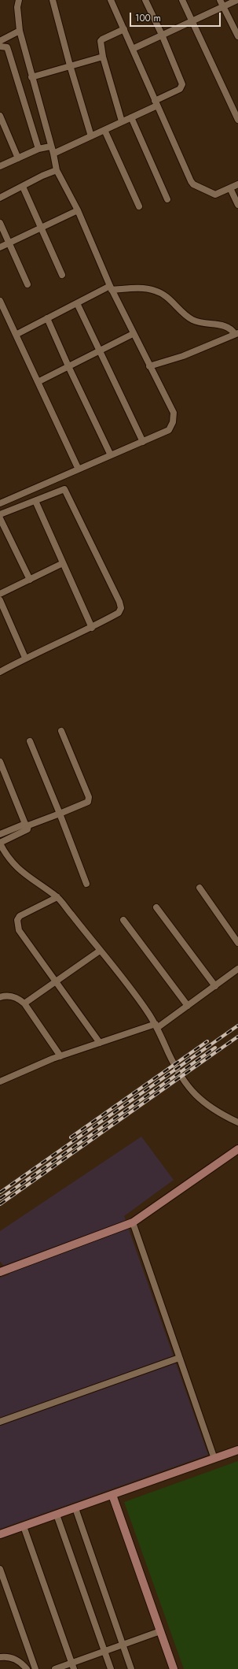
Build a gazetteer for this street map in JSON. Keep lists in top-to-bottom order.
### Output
{
  "scale_bar": "100 m"
}
